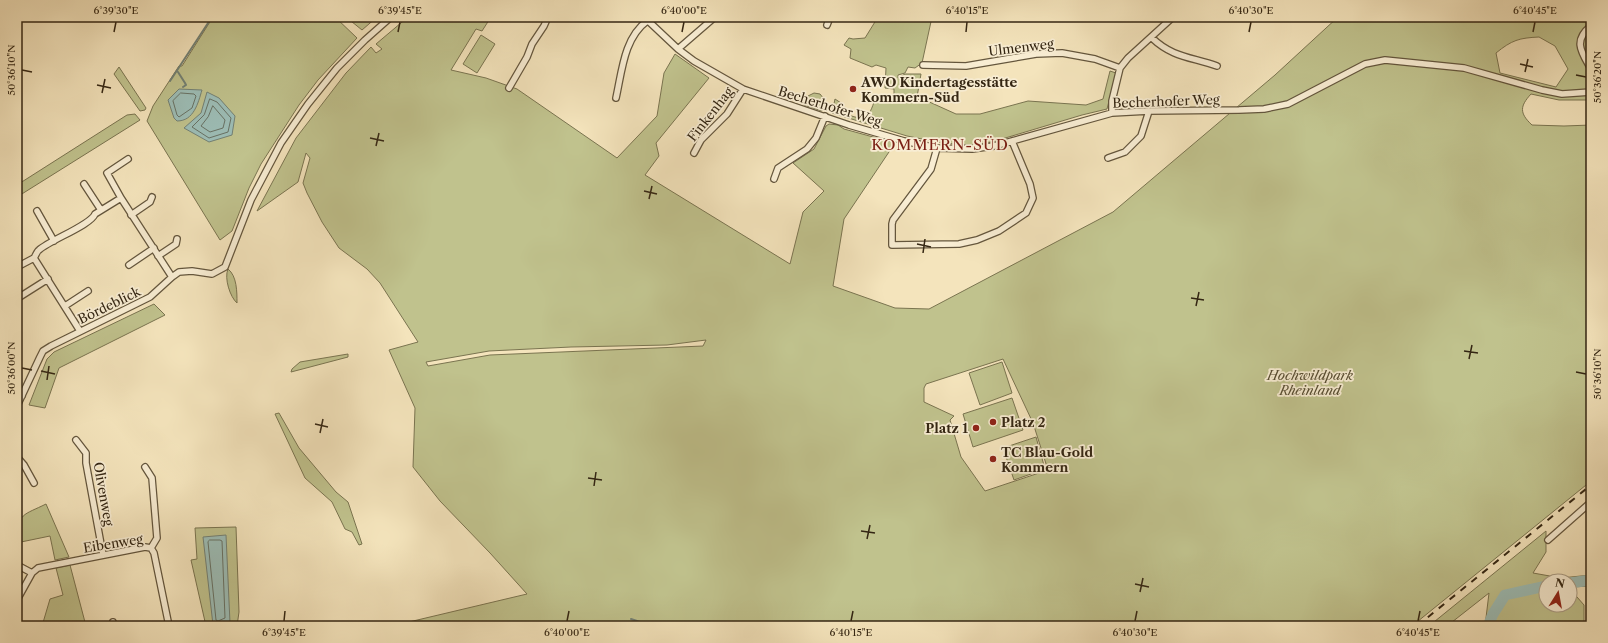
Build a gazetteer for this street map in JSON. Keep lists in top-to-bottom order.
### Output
{
  "streets": {
    "street": [
      "Ulmenweg",
      "Becherhofer Weg",
      "Finkenhag",
      "Bördeblick",
      "Olivenweg",
      "Eibenweg"
    ]
  },
  "crossings": [
    ["Becherhofer Weg", "Finkenhag"],
    ["Olivenweg", "Eibenweg"]
  ],
  "districts": ["KOMMERN-SÜD"],
  "parks": ["Hochwildpark Rheinland"],
  "places": [
    "AWO Kindertagesstätte Kommern-Süd",
    "Platz 2",
    "Platz 1",
    "TC Blau-Gold Kommern"
  ],
  "north": "top",
  "coordinates": [
    "6°39'30\"E",
    "6°39'45\"E",
    "6°40'00\"E",
    "6°40'15\"E",
    "6°40'30\"E",
    "6°40'45\"E",
    "50°36'10\"N",
    "50°36'20\"N",
    "50°36'00\"N"
  ]
}
